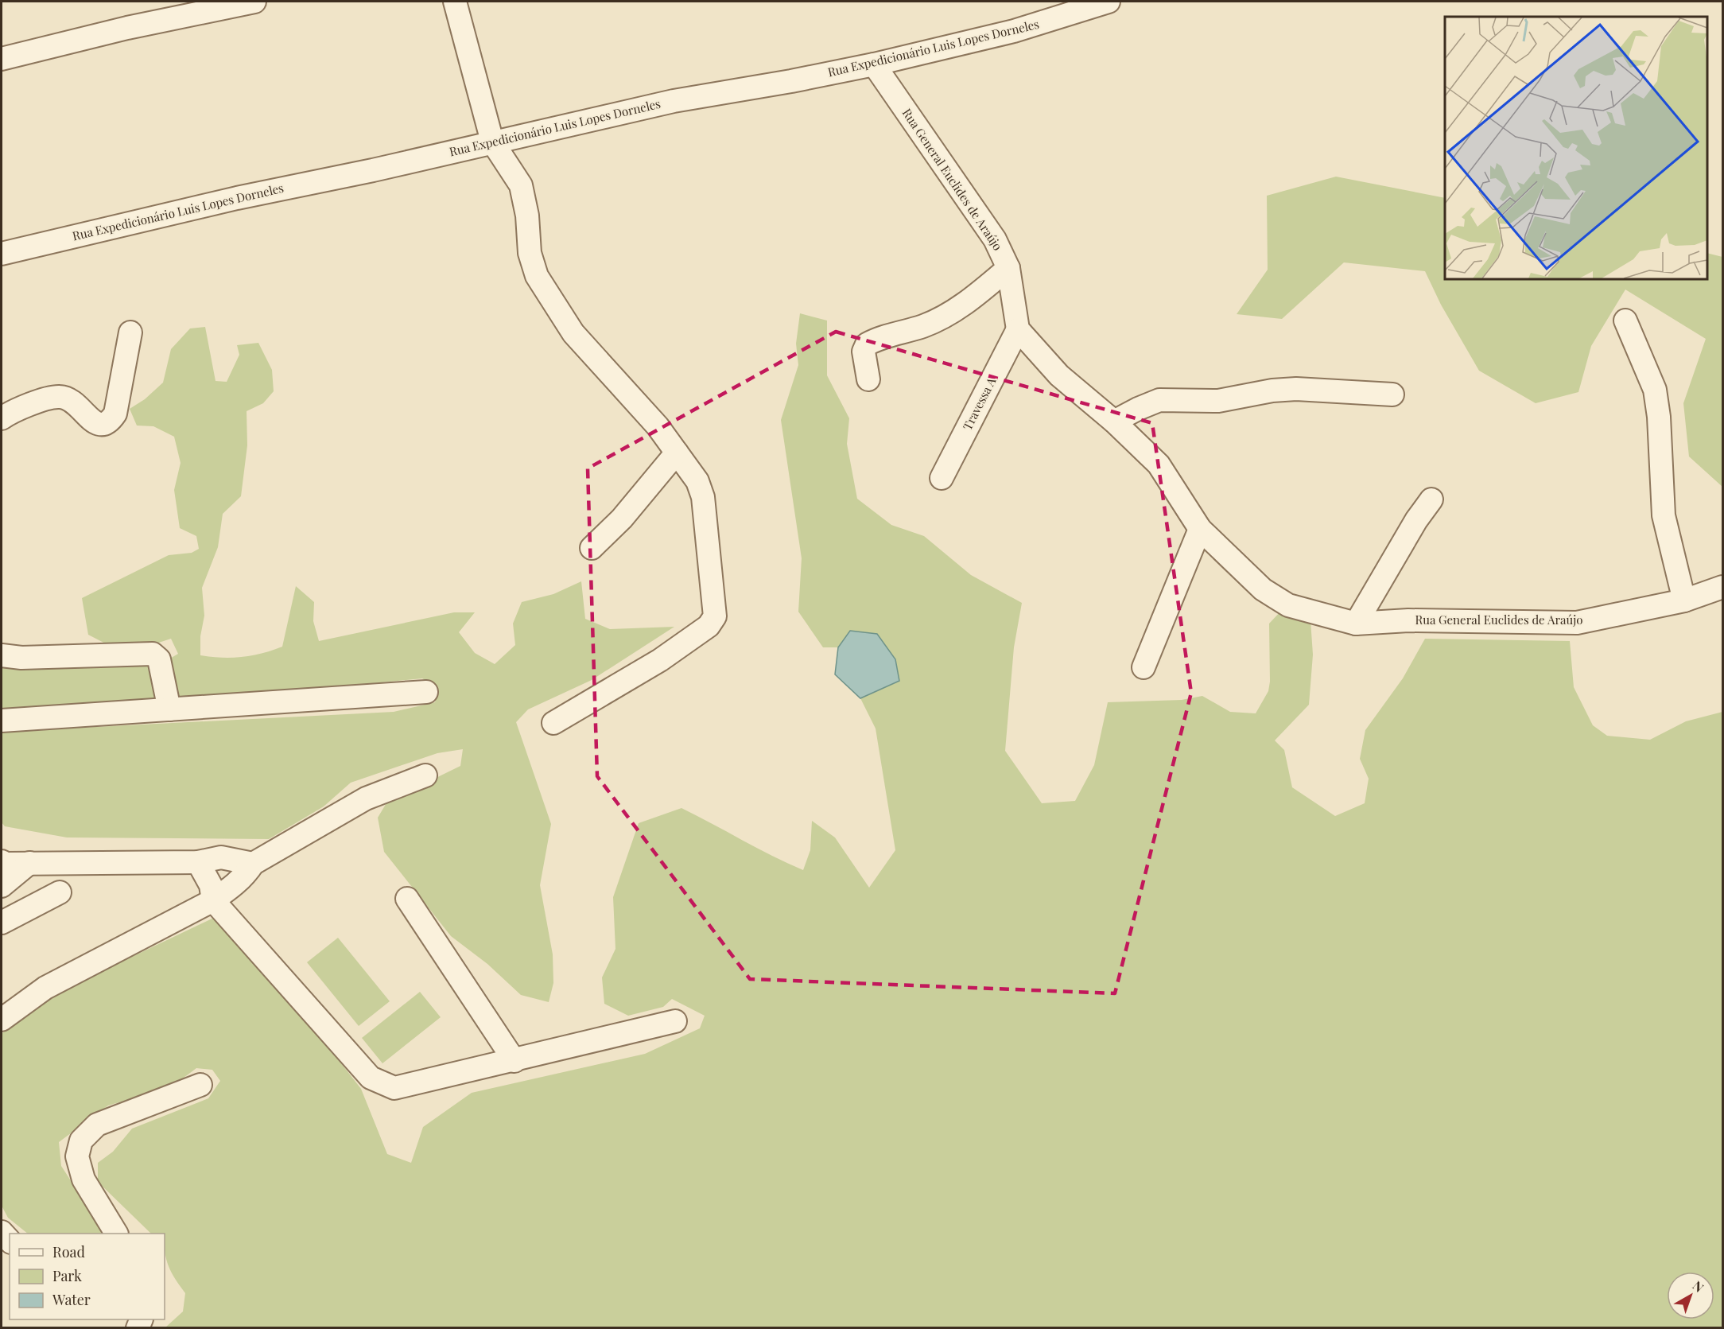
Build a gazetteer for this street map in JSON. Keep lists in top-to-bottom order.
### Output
{
  "streets": {
    "street": ["Rua Expedicionário Luis Lopes Dorneles", "Rua General Euclides de Araújo", "Travessa A"]
  },
  "crossings": [
    ["Rua Expedicionário Luis Lopes Dorneles", "Rua General Euclides de Araújo"],
    ["Rua General Euclides de Araújo", "Travessa A"]
  ],
  "legend": ["Road", "Park", "Water"],
  "north": "top right"
}
